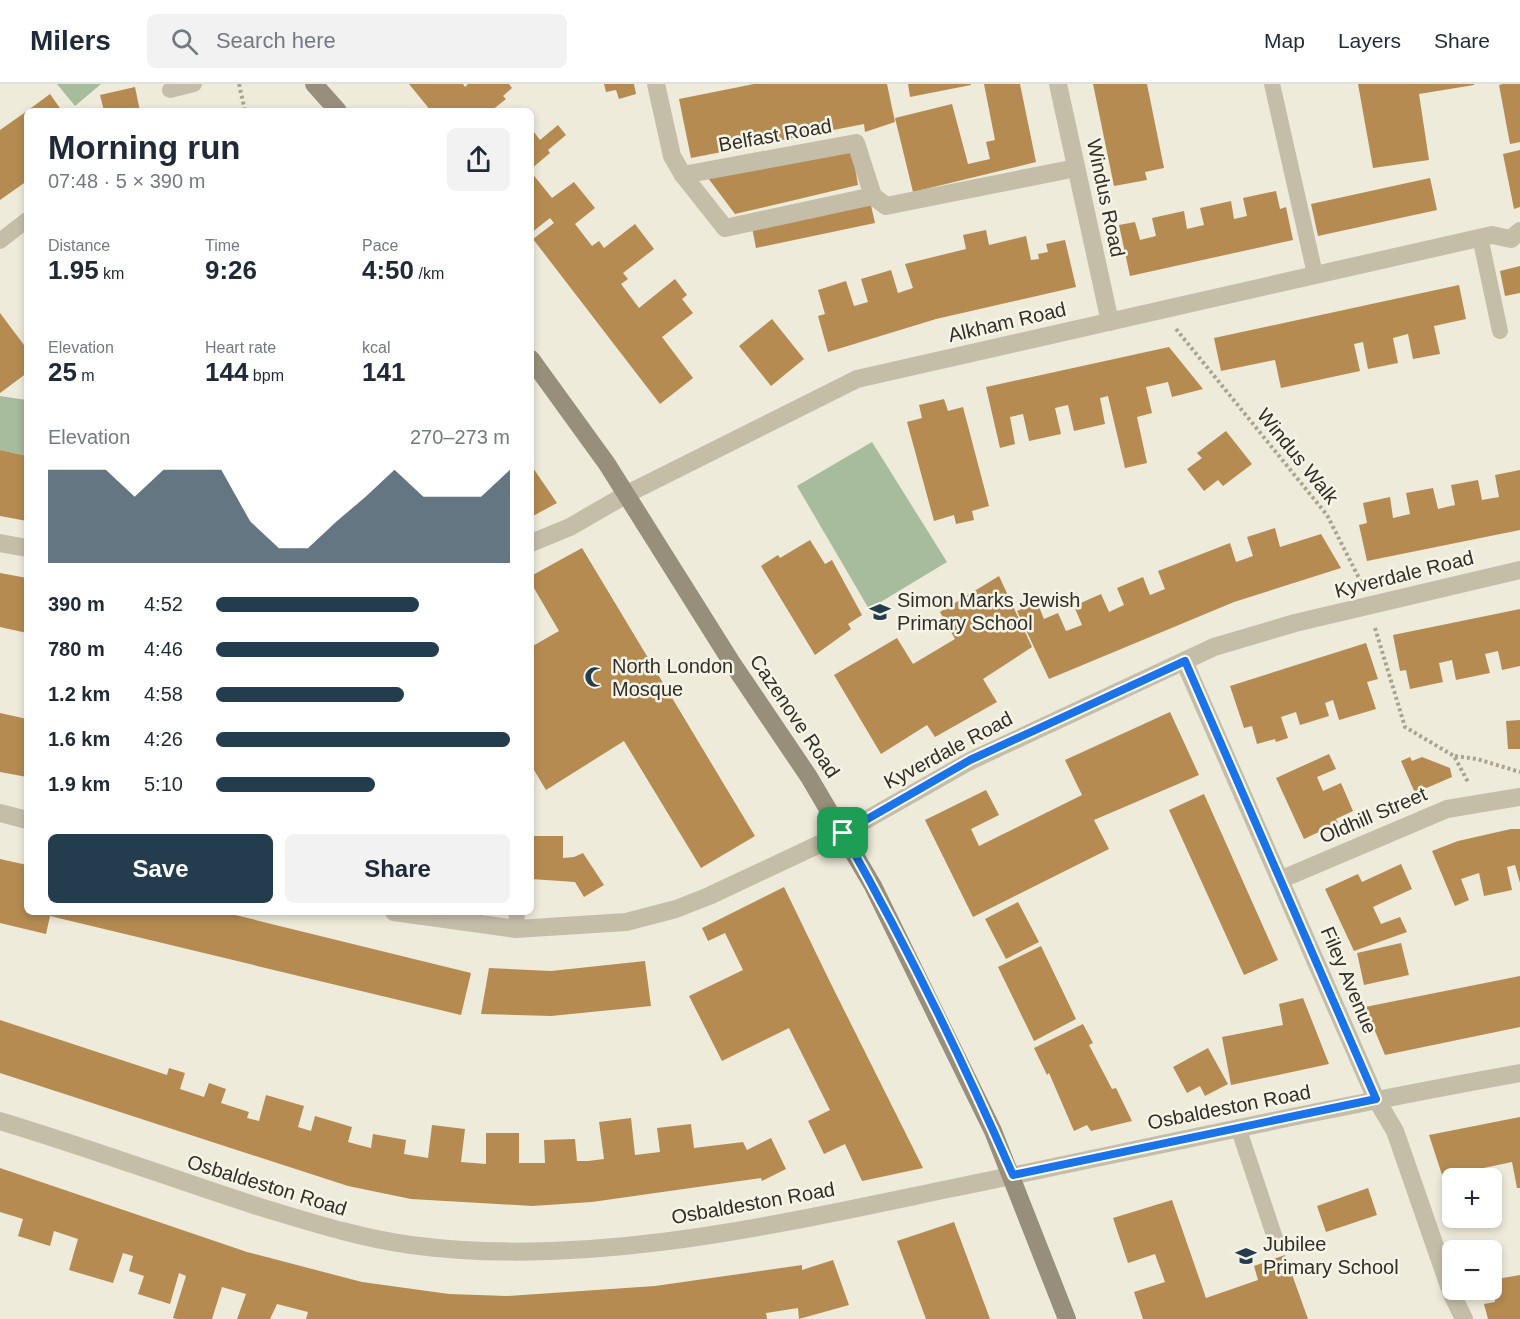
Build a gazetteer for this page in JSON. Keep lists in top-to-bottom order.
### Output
{
  "streets": {
    "street": [
      "Belfast Road",
      "Windus Road",
      "Alkham Road",
      "Kyverdale Road",
      "Cazenove Road",
      "Oldhill Street",
      "Filey Avenue",
      "Osbaldeston Road"
    ],
    "path": ["Windus Walk"]
  },
  "crossings": [
    ["Windus Road", "Alkham Road"],
    ["Alkham Road", "Cazenove Road"],
    ["Kyverdale Road", "Cazenove Road"],
    ["Kyverdale Road", "Filey Avenue"],
    ["Cazenove Road", "Osbaldeston Road"],
    ["Oldhill Street", "Filey Avenue"],
    ["Filey Avenue", "Osbaldeston Road"]
  ],
  "places": {
    "school or university": ["Simon Marks Jewish Primary School", "Jubilee Primary School"],
    "mosque": ["North London Mosque"]
  },
  "page": {
    "header": "Milers",
    "search": "Search here",
    "nav": ["Map", "Layers", "Share"],
    "heading": ["Morning run", "07:48 · 5 × 390 m"],
    "stats": [
      ["Distance", "1.95 km"],
      ["Time", "9:26"],
      ["Pace", "4:50 /km"],
      ["Elevation", "25 m"],
      ["Heart rate", "144 bpm"],
      ["kcal", "141"]
    ],
    "chart": ["Elevation", "270–273 m"],
    "list": [
      {
        "name": "390 m",
        "note": "4:52"
      },
      {
        "name": "780 m",
        "note": "4:46"
      },
      {
        "name": "1.2 km",
        "note": "4:58"
      },
      {
        "name": "1.6 km",
        "note": "4:26"
      },
      {
        "name": "1.9 km",
        "note": "5:10"
      }
    ],
    "buttons": ["Save", "Share"],
    "map_buttons": ["+", "−"]
  }
}
